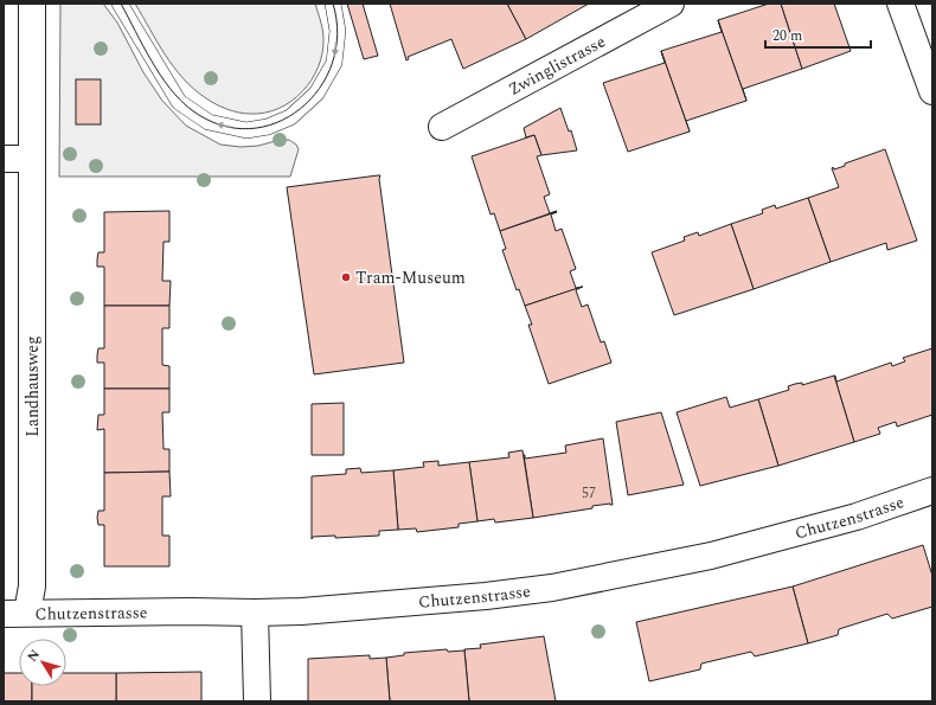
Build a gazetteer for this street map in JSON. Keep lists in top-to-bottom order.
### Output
{
  "streets": {
    "street": ["Zwinglistrasse", "Landhausweg", "Chutzenstrasse"]
  },
  "crossings": [
    ["Landhausweg", "Chutzenstrasse"]
  ],
  "places": ["Tram-Museum"],
  "house_numbers": ["57"],
  "scale_bar": "20 m",
  "north": "top left"
}
